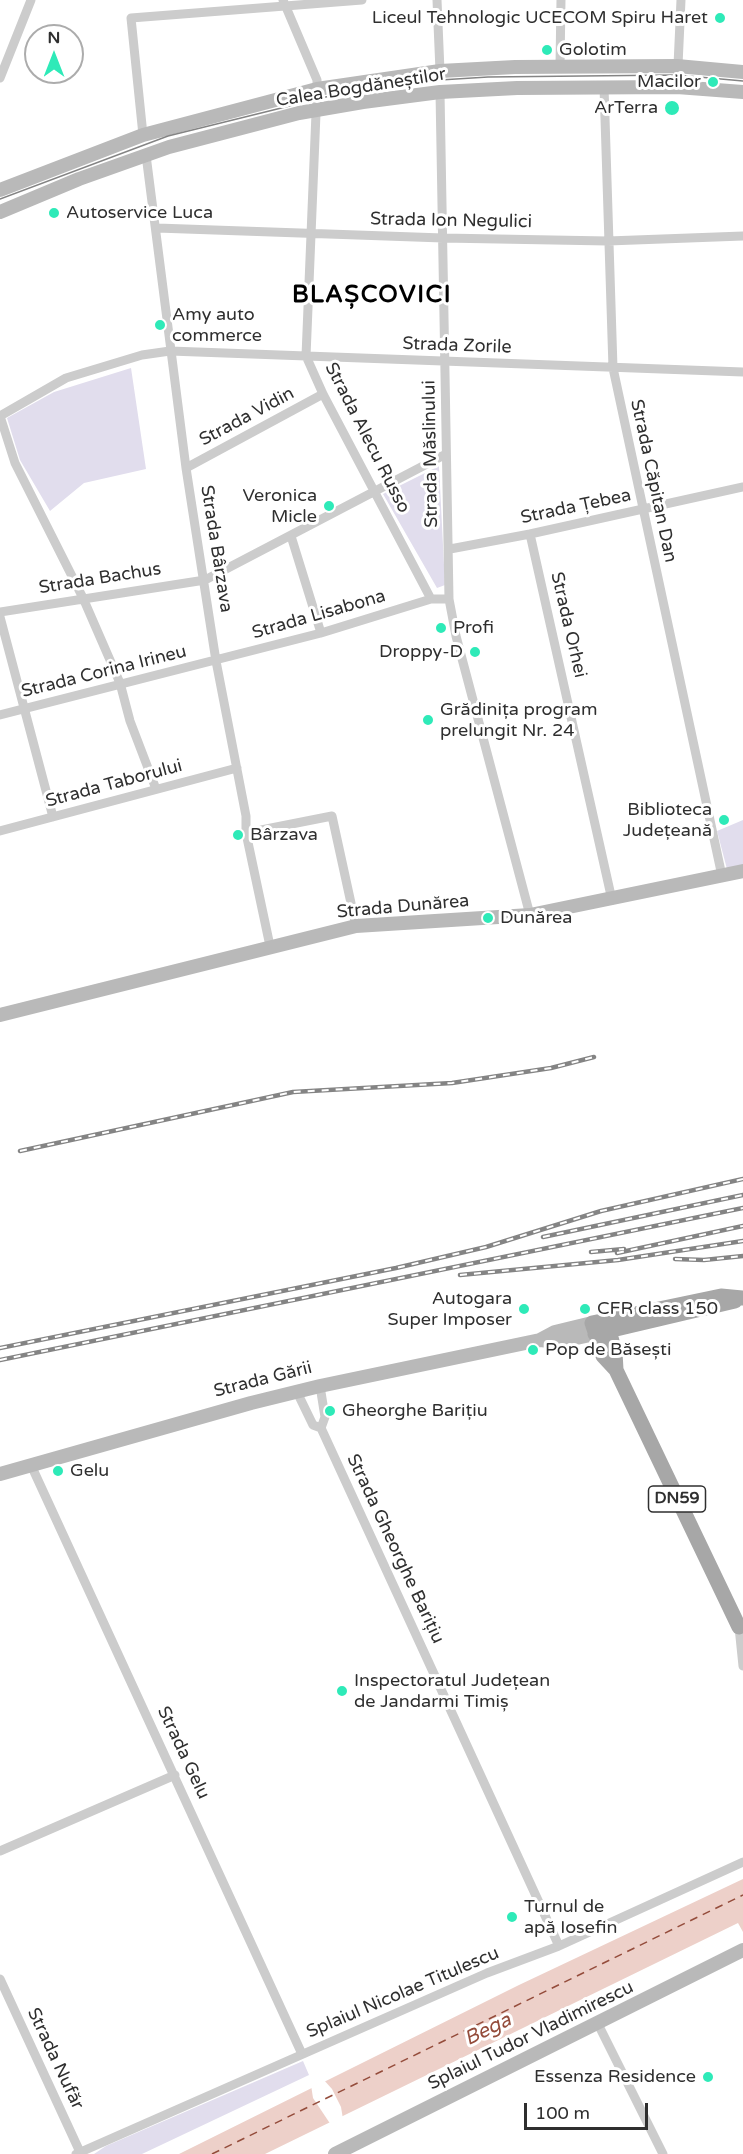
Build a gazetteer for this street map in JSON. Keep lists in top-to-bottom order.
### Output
{
  "streets": {
    "main road": [
      "Calea Bogdăneștilor",
      "Strada Dunărea",
      "Strada Gării",
      "DN59",
      "Splaiul Tudor Vladimirescu"
    ],
    "street": [
      "Strada Ion Negulici",
      "Strada Zorile",
      "Strada Vidin",
      "Strada Alecu Russo",
      "Strada Măslinului",
      "Strada Căpitan Dan",
      "Strada Țebea",
      "Strada Bârzava",
      "Strada Bachus",
      "Strada Lisabona",
      "Strada Orhei",
      "Strada Corina Irineu",
      "Strada Taborului",
      "Strada Gheorghe Barițiu",
      "Strada Gelu",
      "Splaiul Nicolae Titulescu",
      "Strada Nufăr"
    ]
  },
  "crossings": [
    ["Calea Bogdăneștilor", "Strada Măslinului"],
    ["Calea Bogdăneștilor", "Strada Căpitan Dan"],
    ["Calea Bogdăneștilor", "Strada Bârzava"],
    ["Strada Ion Negulici", "Strada Măslinului"],
    ["Strada Ion Negulici", "Strada Căpitan Dan"],
    ["Strada Ion Negulici", "Strada Bârzava"],
    ["Strada Zorile", "Strada Alecu Russo"],
    ["Strada Zorile", "Strada Măslinului"],
    ["Strada Zorile", "Strada Căpitan Dan"],
    ["Strada Zorile", "Strada Bârzava"],
    ["Strada Vidin", "Strada Alecu Russo"],
    ["Strada Vidin", "Strada Bârzava"],
    ["Strada Alecu Russo", "Strada Bachus"],
    ["Strada Alecu Russo", "Strada Lisabona"],
    ["Strada Măslinului", "Strada Țebea"],
    ["Strada Măslinului", "Strada Bachus"],
    ["Strada Măslinului", "Strada Dunărea"],
    ["Strada Căpitan Dan", "Strada Țebea"],
    ["Strada Căpitan Dan", "Strada Dunărea"],
    ["Strada Țebea", "Strada Orhei"],
    ["Strada Bârzava", "Strada Bachus"],
    ["Strada Bârzava", "Strada Lisabona"],
    ["Strada Bârzava", "Strada Corina Irineu"],
    ["Strada Bârzava", "Strada Taborului"],
    ["Strada Bârzava", "Strada Dunărea"],
    ["Strada Lisabona", "Strada Corina Irineu"],
    ["Strada Orhei", "Strada Dunărea"],
    ["Strada Gării", "DN59"],
    ["Strada Gării", "Strada Gheorghe Barițiu"],
    ["Strada Gării", "Strada Gelu"],
    ["Strada Gheorghe Barițiu", "Splaiul Nicolae Titulescu"],
    ["Strada Gelu", "Splaiul Nicolae Titulescu"],
    ["Splaiul Nicolae Titulescu", "Strada Nufăr"]
  ],
  "districts": ["BLAȘCOVICI"],
  "water": ["Bega"],
  "places": [
    "Liceul Tehnologic UCECOM Spiru Haret",
    "Golotim",
    "Macilor",
    "ArTerra",
    "Autoservice Luca",
    "Amy auto commerce",
    "Veronica Micle",
    "Profi",
    "Droppy-D",
    "Grădinița program prelungit Nr. 24",
    "Biblioteca Județeană",
    "Bârzava",
    "Dunărea",
    "Autogara Super Imposer",
    "CFR class 150",
    "Pop de Băsești",
    "Gheorghe Barițiu",
    "Gelu",
    "Inspectoratul Județean de Jandarmi Timiș",
    "Turnul de apă Iosefin",
    "Essenza Residence"
  ],
  "scale_bar": "100 m",
  "north": "top"
}
